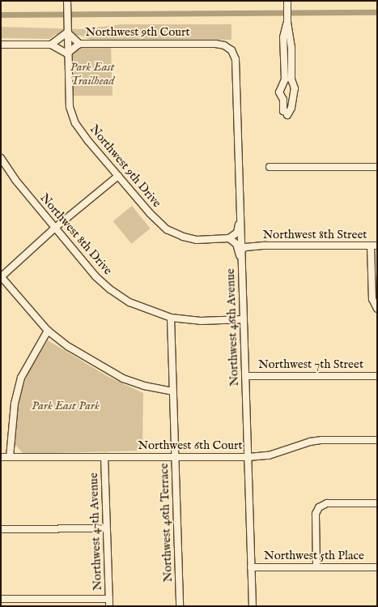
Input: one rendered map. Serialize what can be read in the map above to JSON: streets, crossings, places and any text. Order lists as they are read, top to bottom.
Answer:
{
  "streets": {
    "street": [
      "Northwest 9th Court",
      "Northwest 9th Drive",
      "Northwest 8th Drive",
      "Northwest 8th Street",
      "Northwest 46th Avenue",
      "Northwest 7th Street",
      "Northwest 6th Court",
      "Northwest 46th Terrace",
      "Northwest 47th Avenue",
      "Northwest 5th Place"
    ]
  },
  "crossings": [
    ["Northwest 9th Court", "Northwest 9th Drive"],
    ["Northwest 8th Drive", "Northwest 46th Avenue"],
    ["Northwest 8th Drive", "Northwest 46th Terrace"],
    ["Northwest 8th Street", "Northwest 46th Avenue"],
    ["Northwest 46th Avenue", "Northwest 7th Street"],
    ["Northwest 46th Avenue", "Northwest 6th Court"],
    ["Northwest 46th Avenue", "Northwest 5th Place"],
    ["Northwest 6th Court", "Northwest 46th Terrace"],
    ["Northwest 6th Court", "Northwest 47th Avenue"]
  ],
  "parks": ["Park East Trailhead", "Park East Park"]
}
